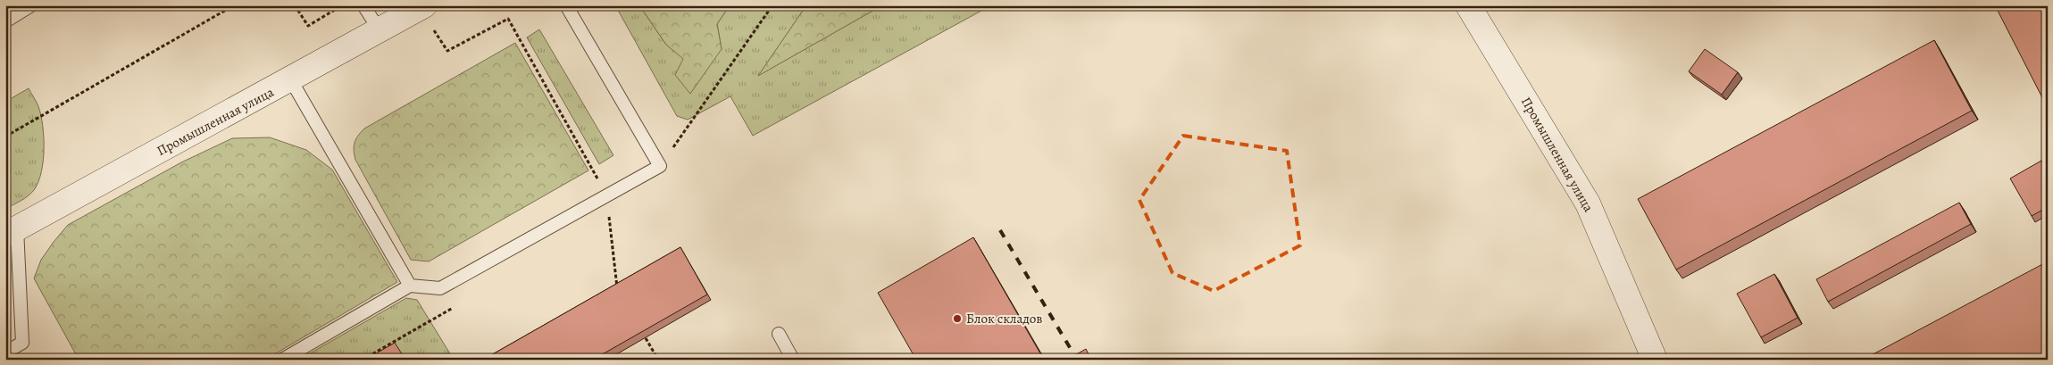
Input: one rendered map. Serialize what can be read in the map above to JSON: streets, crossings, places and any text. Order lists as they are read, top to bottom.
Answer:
{
  "streets": {
    "street": ["Промышленная улица"]
  },
  "places": ["Блок складов"]
}
